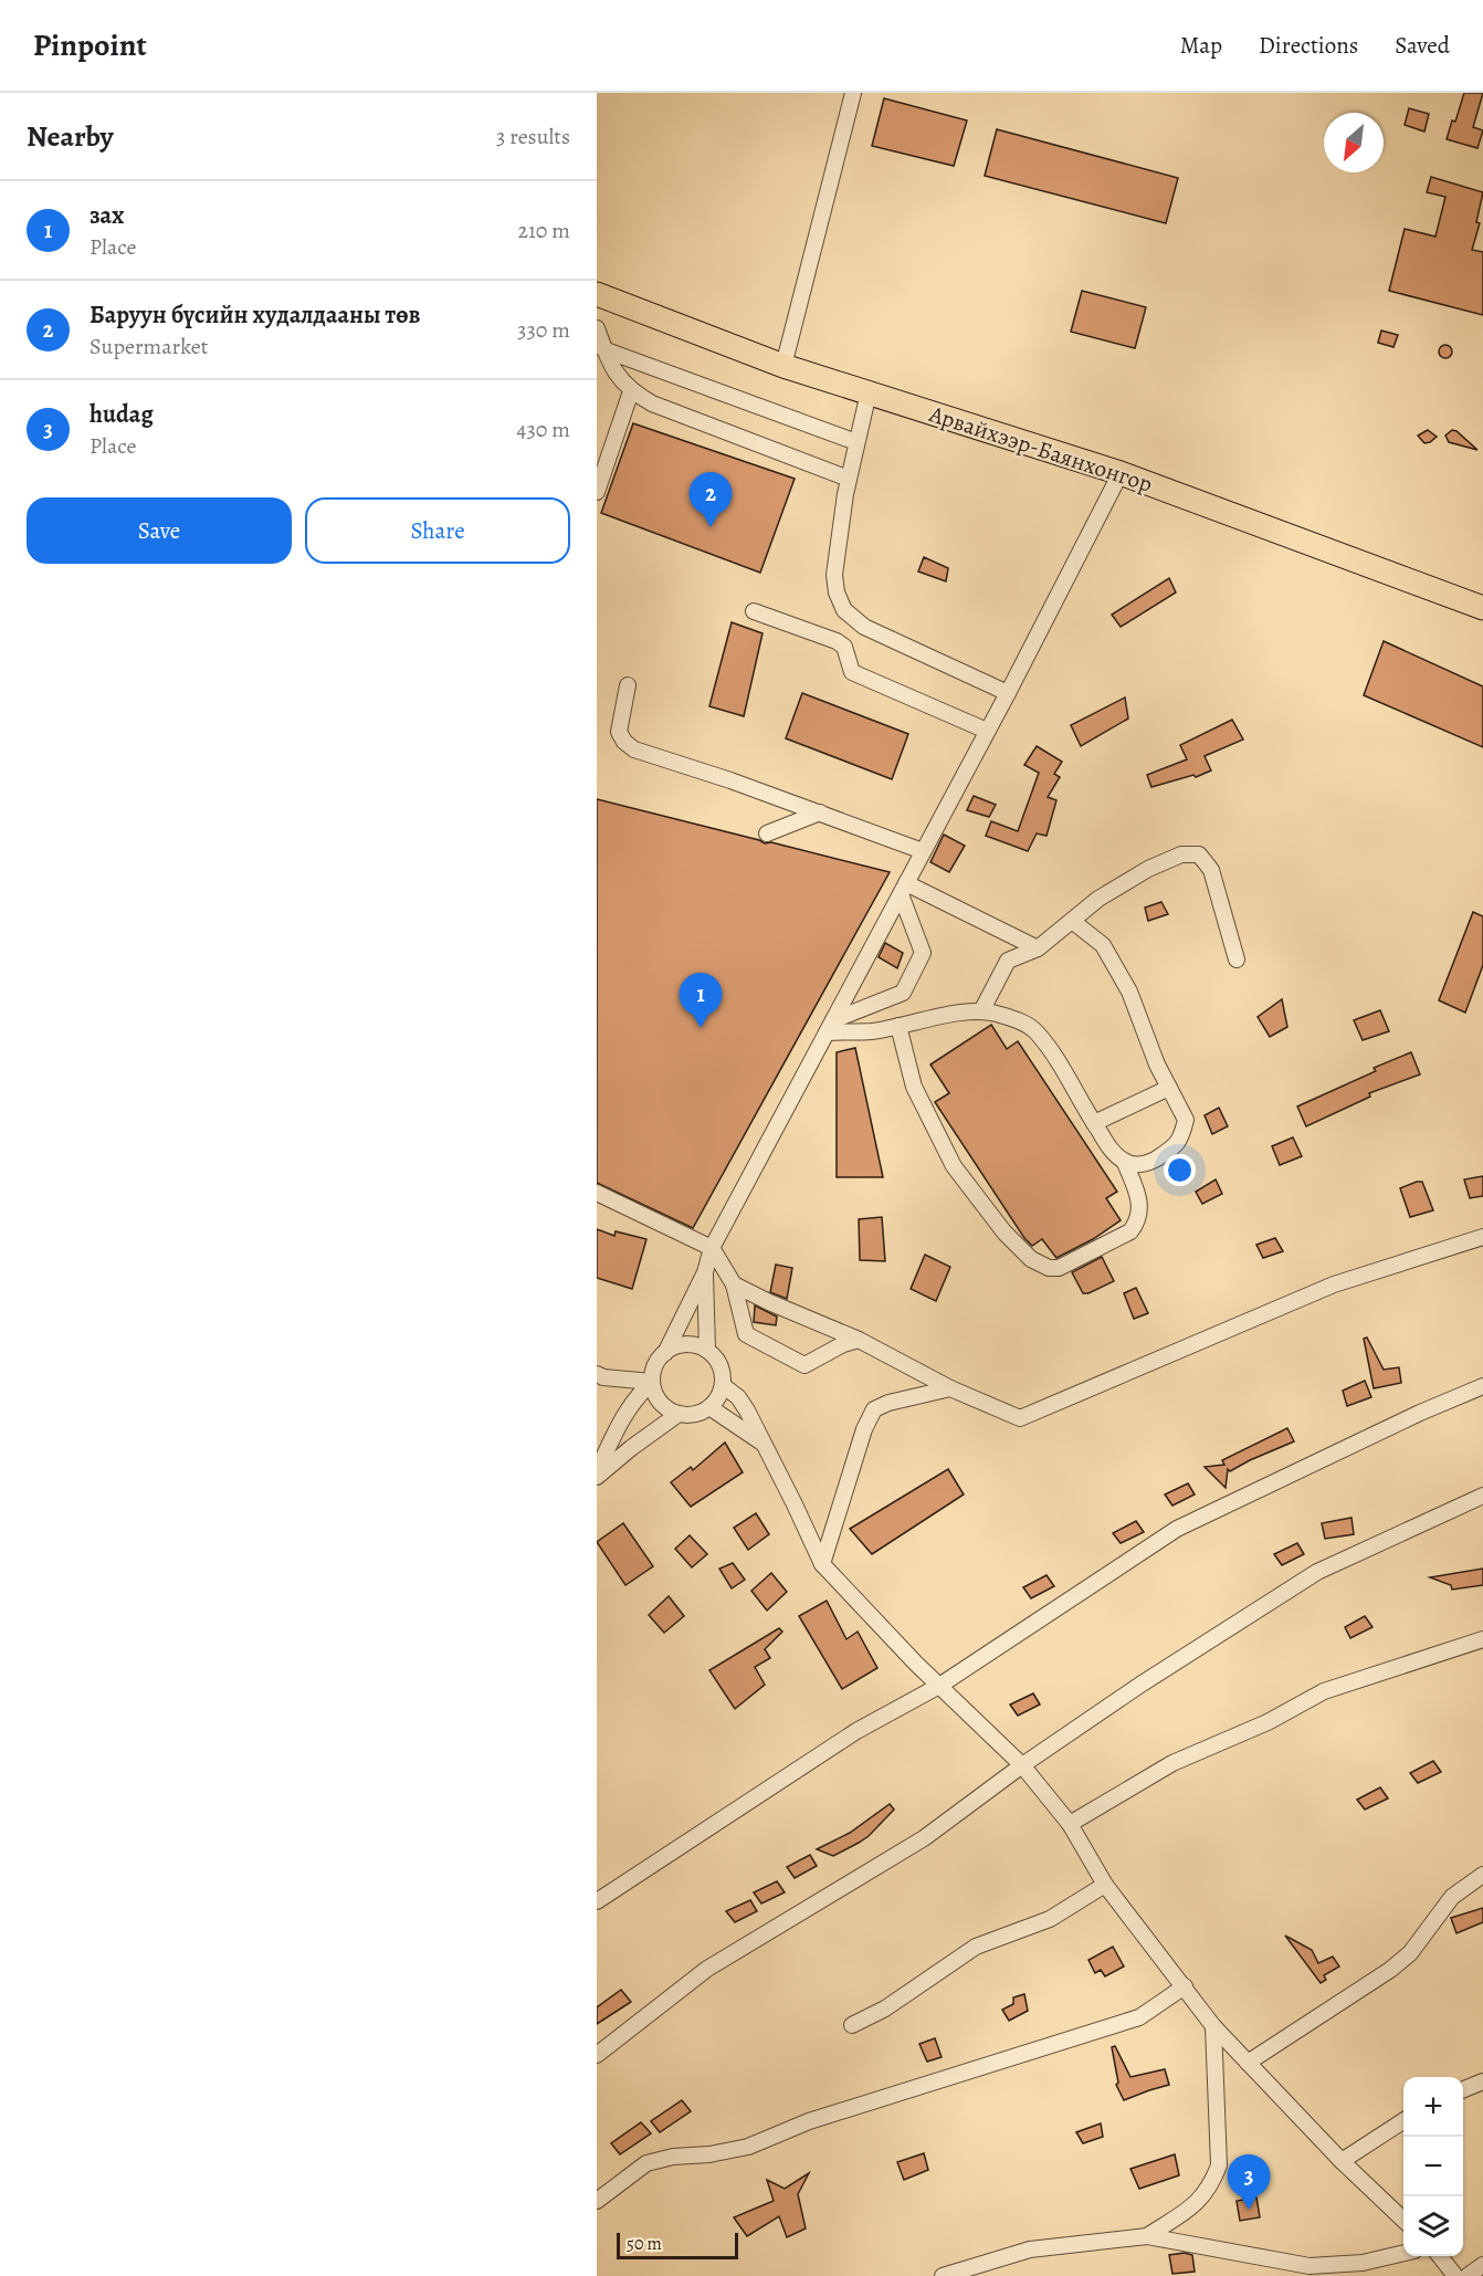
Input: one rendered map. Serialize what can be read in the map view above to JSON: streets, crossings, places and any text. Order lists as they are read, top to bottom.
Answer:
{
  "streets": {
    "highway": ["Арвайхээр-Баянхонгор"]
  },
  "scale_bar": "50 m",
  "north": "bottom left",
  "page": {
    "header": "Pinpoint",
    "nav": ["Map", "Directions", "Saved"],
    "heading": ["Nearby", "3 results"],
    "list": [
      {
        "mark": "1",
        "name": "зах",
        "note": "Place",
        "value": "210 m"
      },
      {
        "mark": "2",
        "name": "Баруун бүсийн худалдааны төв",
        "note": "Supermarket",
        "value": "330 m"
      },
      {
        "mark": "3",
        "name": "hudag",
        "note": "Place",
        "value": "430 m"
      }
    ],
    "pins": ["2", "1", "3"],
    "buttons": ["Save", "Share"],
    "map_buttons": ["+", "−"],
    "scale": "50 m"
  }
}
